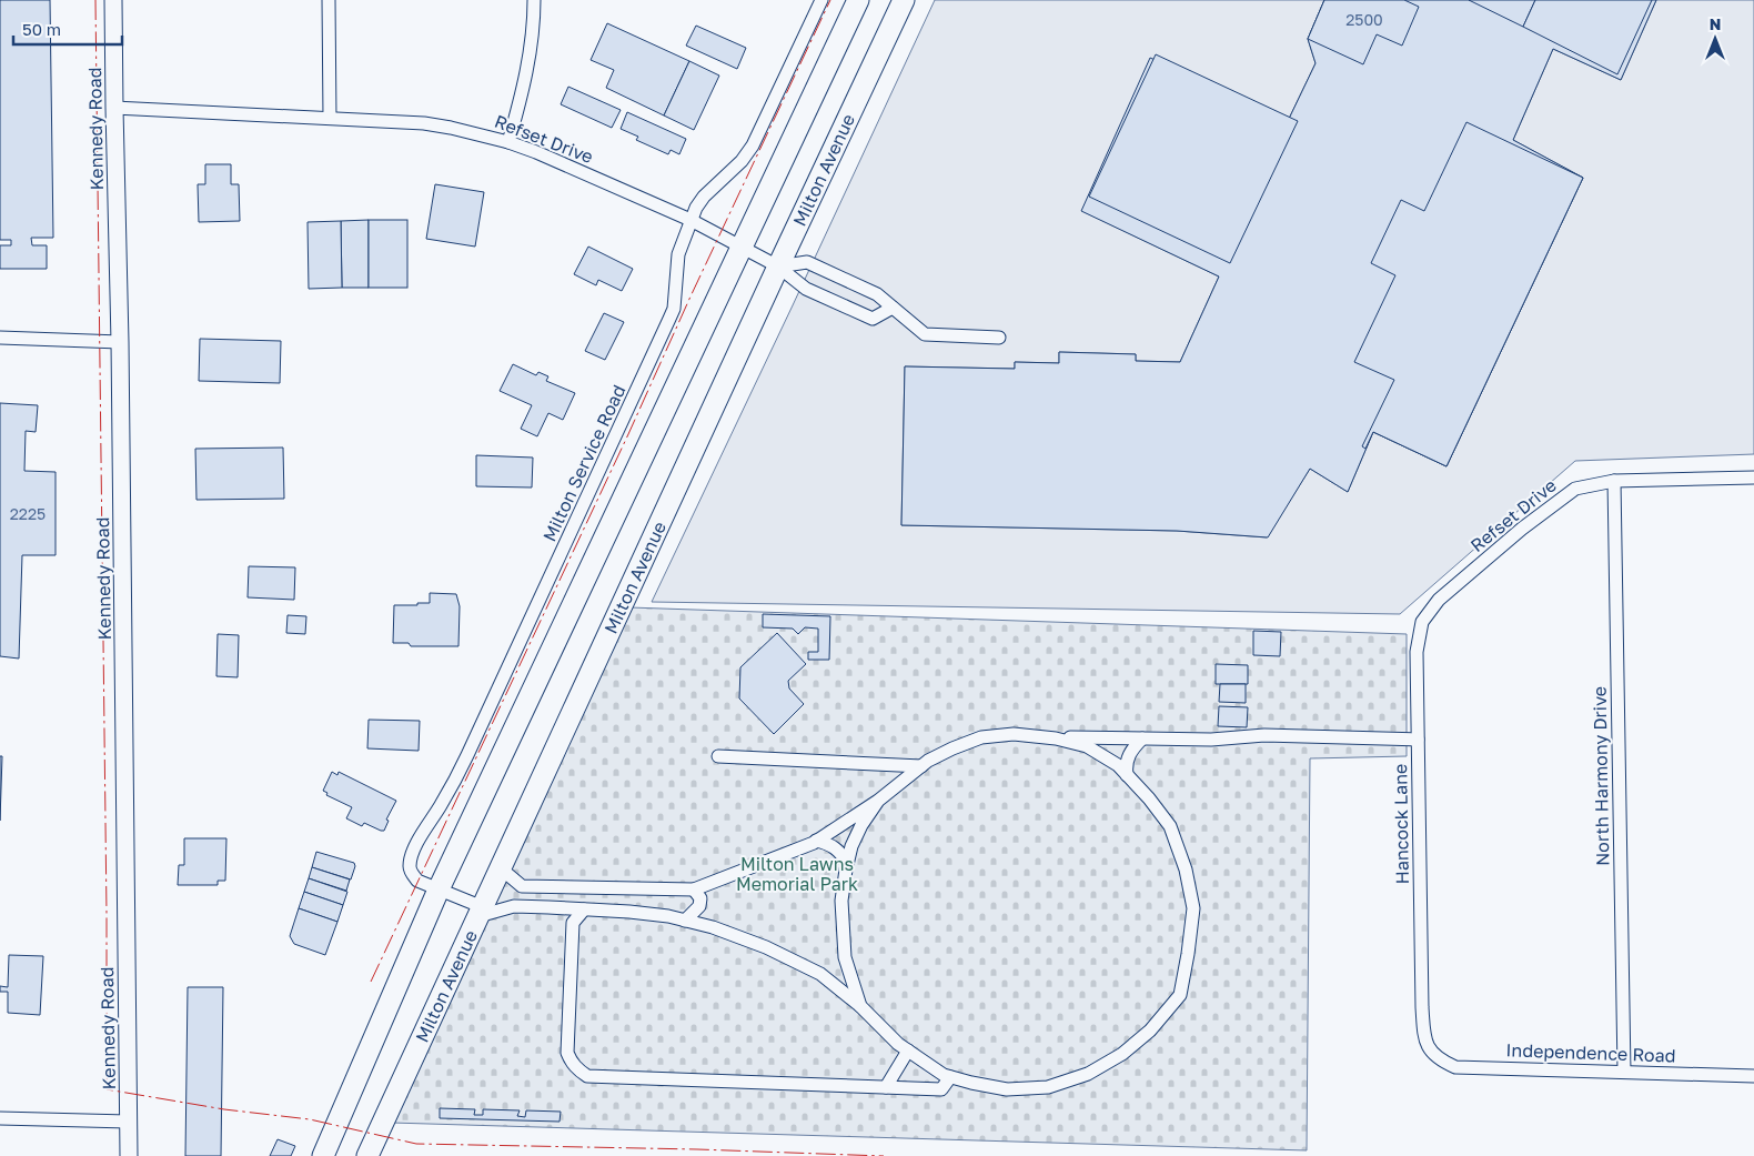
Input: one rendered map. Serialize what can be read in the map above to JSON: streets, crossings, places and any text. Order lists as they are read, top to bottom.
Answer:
{
  "streets": {
    "main road": ["Milton Avenue"],
    "street": [
      "Kennedy Road",
      "Refset Drive",
      "Milton Service Road",
      "North Harmony Drive",
      "Hancock Lane",
      "Independence Road"
    ]
  },
  "crossings": [
    ["Kennedy Road", "Refset Drive"],
    ["Refset Drive", "Milton Avenue"],
    ["Refset Drive", "Milton Service Road"],
    ["Refset Drive", "North Harmony Drive"],
    ["Refset Drive", "Hancock Lane"],
    ["Milton Avenue", "Milton Service Road"],
    ["North Harmony Drive", "Independence Road"],
    ["Hancock Lane", "Independence Road"]
  ],
  "parks": ["Milton Lawns Memorial Park"],
  "house_numbers": ["2500", "2225"],
  "scale_bar": "50 m",
  "north": "top"
}
